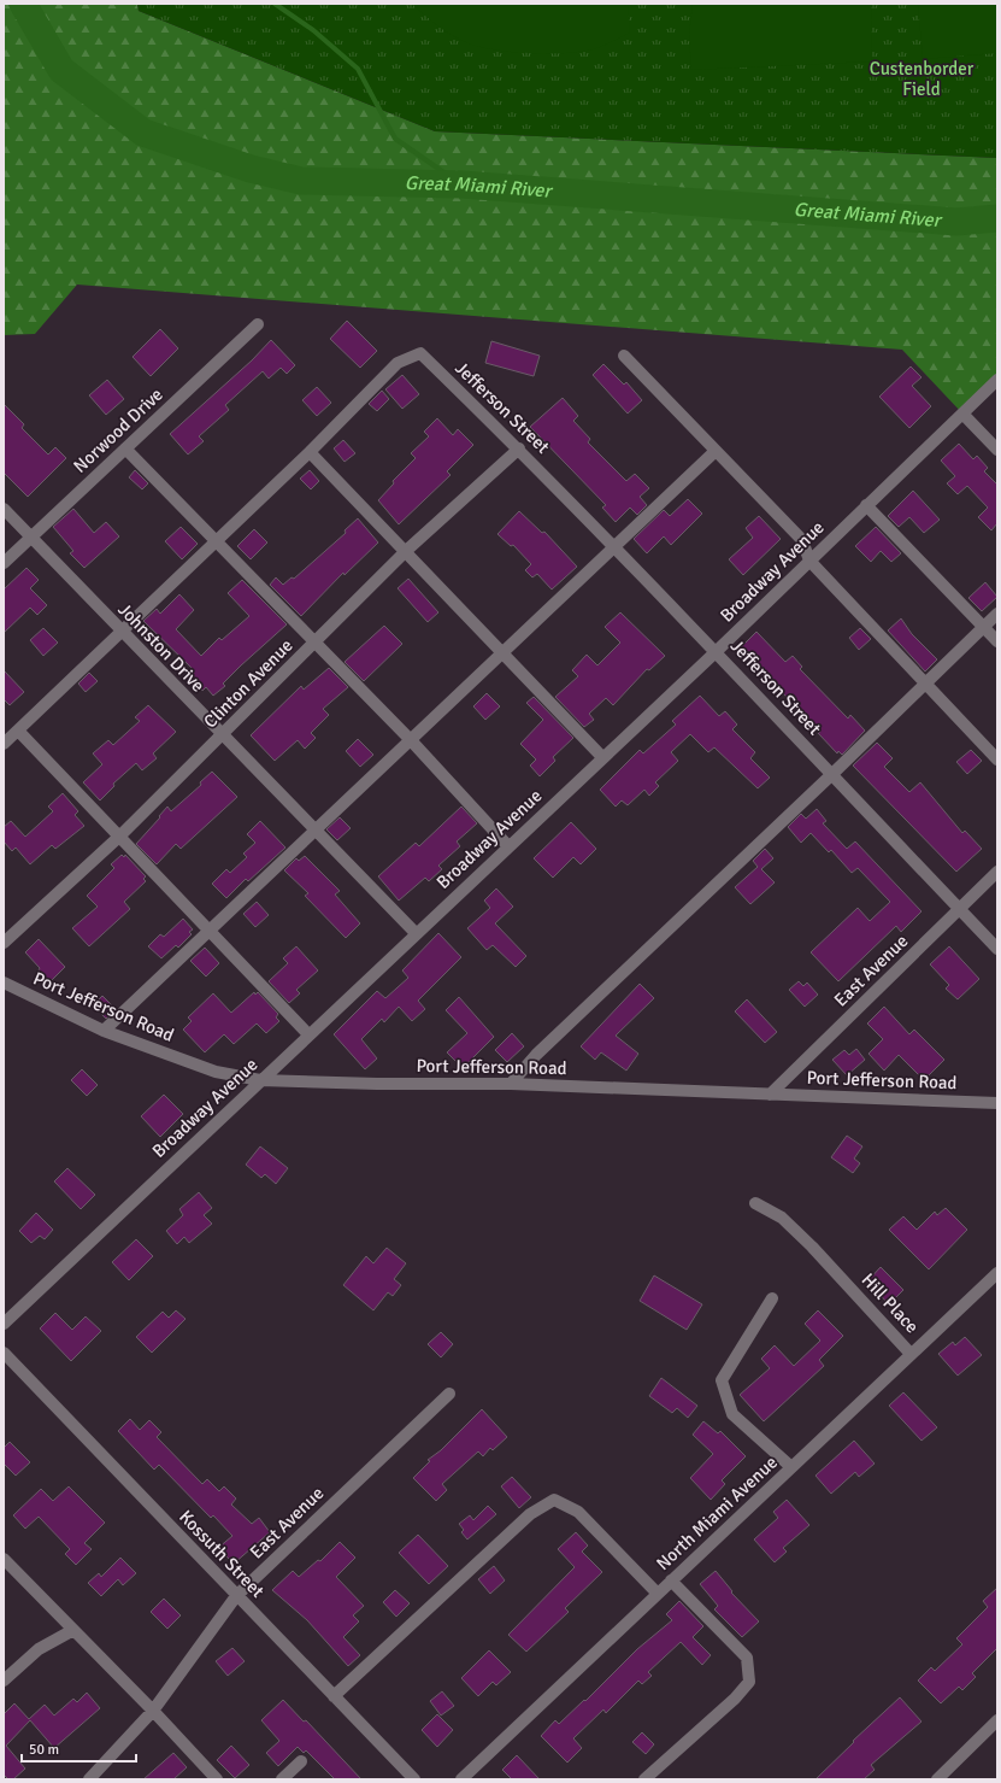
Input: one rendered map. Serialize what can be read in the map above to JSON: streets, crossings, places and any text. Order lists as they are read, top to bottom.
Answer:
{
  "streets": {
    "street": [
      "Jefferson Street",
      "Norwood Drive",
      "Broadway Avenue",
      "Johnston Drive",
      "Clinton Avenue",
      "East Avenue",
      "Port Jefferson Road",
      "Hill Place",
      "North Miami Avenue",
      "Kossuth Street"
    ]
  },
  "crossings": [
    ["Jefferson Street", "Broadway Avenue"],
    ["Jefferson Street", "Clinton Avenue"],
    ["Jefferson Street", "East Avenue"],
    ["Norwood Drive", "Johnston Drive"],
    ["Broadway Avenue", "Johnston Drive"],
    ["Broadway Avenue", "Port Jefferson Road"],
    ["Johnston Drive", "Clinton Avenue"],
    ["East Avenue", "Port Jefferson Road"],
    ["East Avenue", "Kossuth Street"],
    ["Hill Place", "North Miami Avenue"]
  ],
  "water": ["Great Miami River"],
  "parks": ["Custenborder Field"],
  "scale_bar": "50 m"
}
